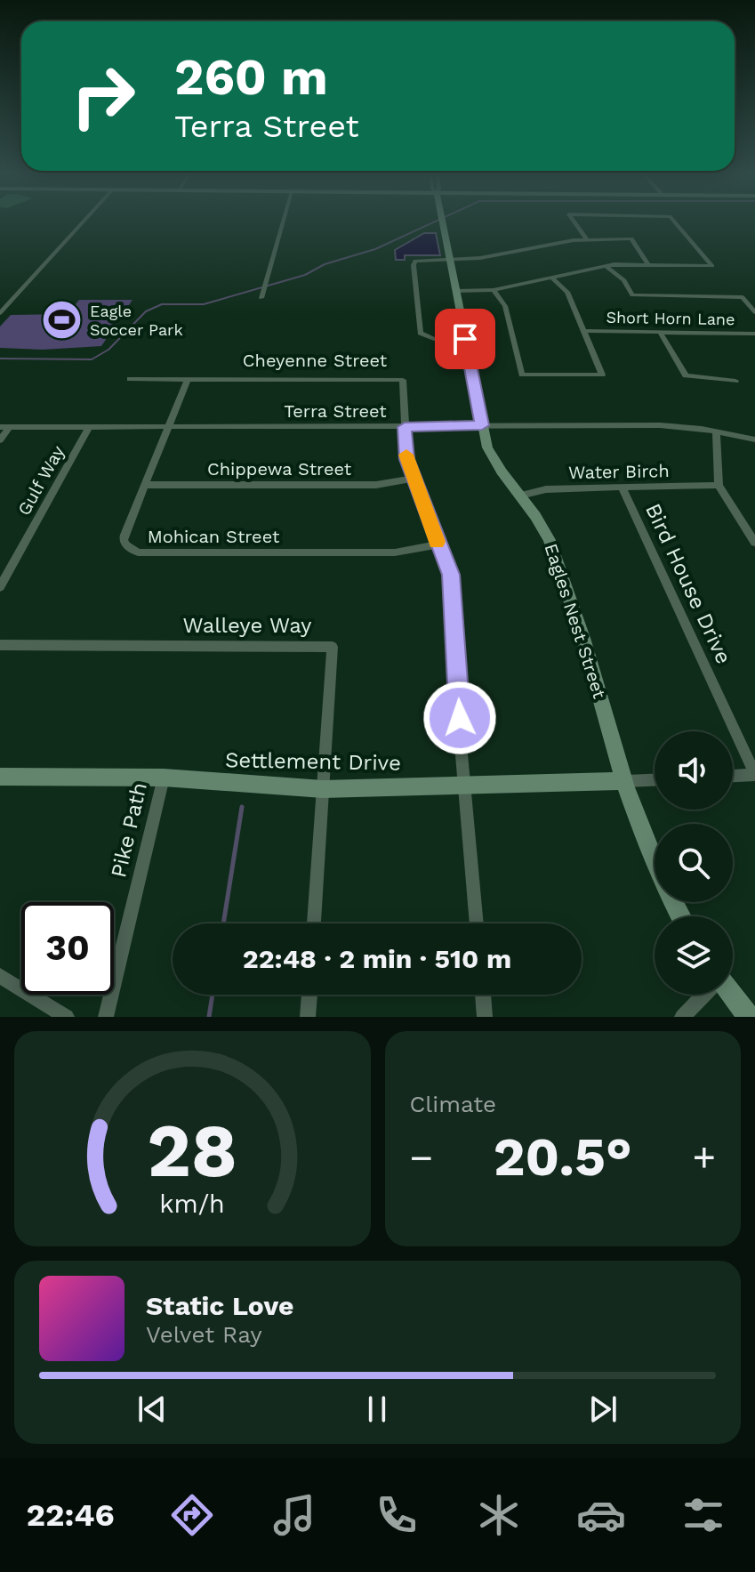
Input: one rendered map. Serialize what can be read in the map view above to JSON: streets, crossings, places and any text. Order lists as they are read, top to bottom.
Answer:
{
  "streets": {
    "street": [
      "Short Horn Lane",
      "Cheyenne Street",
      "Terra Street",
      "Chippewa Street",
      "Water Birch",
      "Gulf Way",
      "Mohican Street",
      "Bird House Drive",
      "Eagles Nest Street",
      "Walleye Way",
      "Settlement Drive",
      "Pike Path"
    ]
  },
  "crossings": [
    ["Cheyenne Street", "Terra Street"],
    ["Cheyenne Street", "Chippewa Street"],
    ["Cheyenne Street", "Mohican Street"],
    ["Cheyenne Street", "Settlement Drive"],
    ["Terra Street", "Gulf Way"],
    ["Terra Street", "Mohican Street"],
    ["Terra Street", "Eagles Nest Street"],
    ["Chippewa Street", "Mohican Street"],
    ["Water Birch", "Bird House Drive"],
    ["Water Birch", "Eagles Nest Street"],
    ["Eagles Nest Street", "Settlement Drive"],
    ["Walleye Way", "Settlement Drive"],
    ["Settlement Drive", "Pike Path"]
  ],
  "places": {
    "sports": ["Eagle Soccer Park"]
  },
  "page": {
    "turn": ["260 m", "Terra Street"],
    "limit": "30",
    "trip": "22:48 · 2 min · 510 m",
    "tile": "Climate",
    "heat": ["−", "20.5°", "+"],
    "song": ["Static Love", "Velvet Ray"],
    "tabs": "22:46",
    "gauge": ["28", "km/h"]
  }
}
